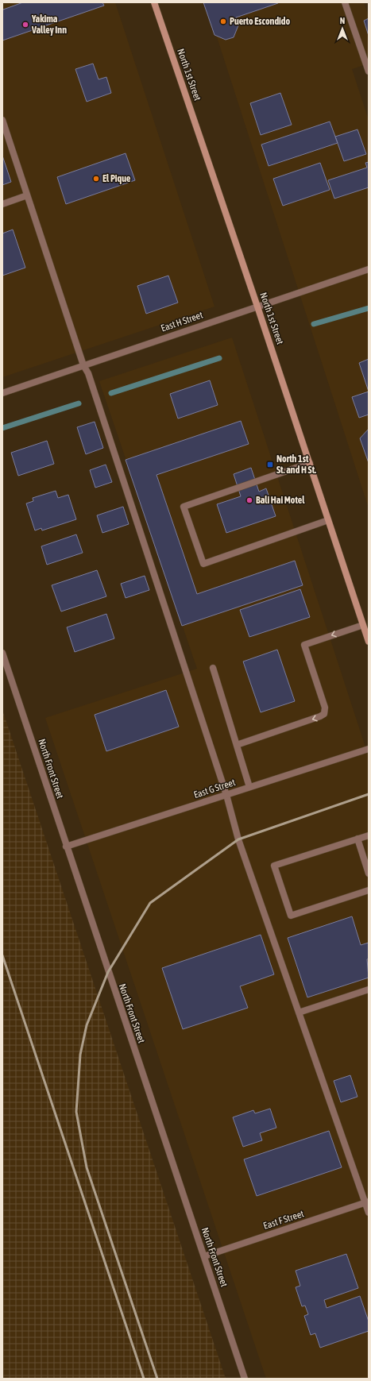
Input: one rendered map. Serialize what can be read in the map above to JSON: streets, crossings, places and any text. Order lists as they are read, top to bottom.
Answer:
{
  "streets": {
    "main road": ["North 1st Street"],
    "street": [
      "East H Street",
      "North Front Street",
      "East G Street",
      "East F Street"
    ]
  },
  "crossings": [
    ["North 1st Street", "East H Street"],
    ["North Front Street", "East G Street"],
    ["North Front Street", "East F Street"]
  ],
  "places": {
    "other": [
      "Puerto Escondido",
      "Yakima Valley Inn",
      "El Pique",
      "Bali Hai Motel"
    ],
    "transit": ["North 1st St. and H St."]
  },
  "north": "top"
}
